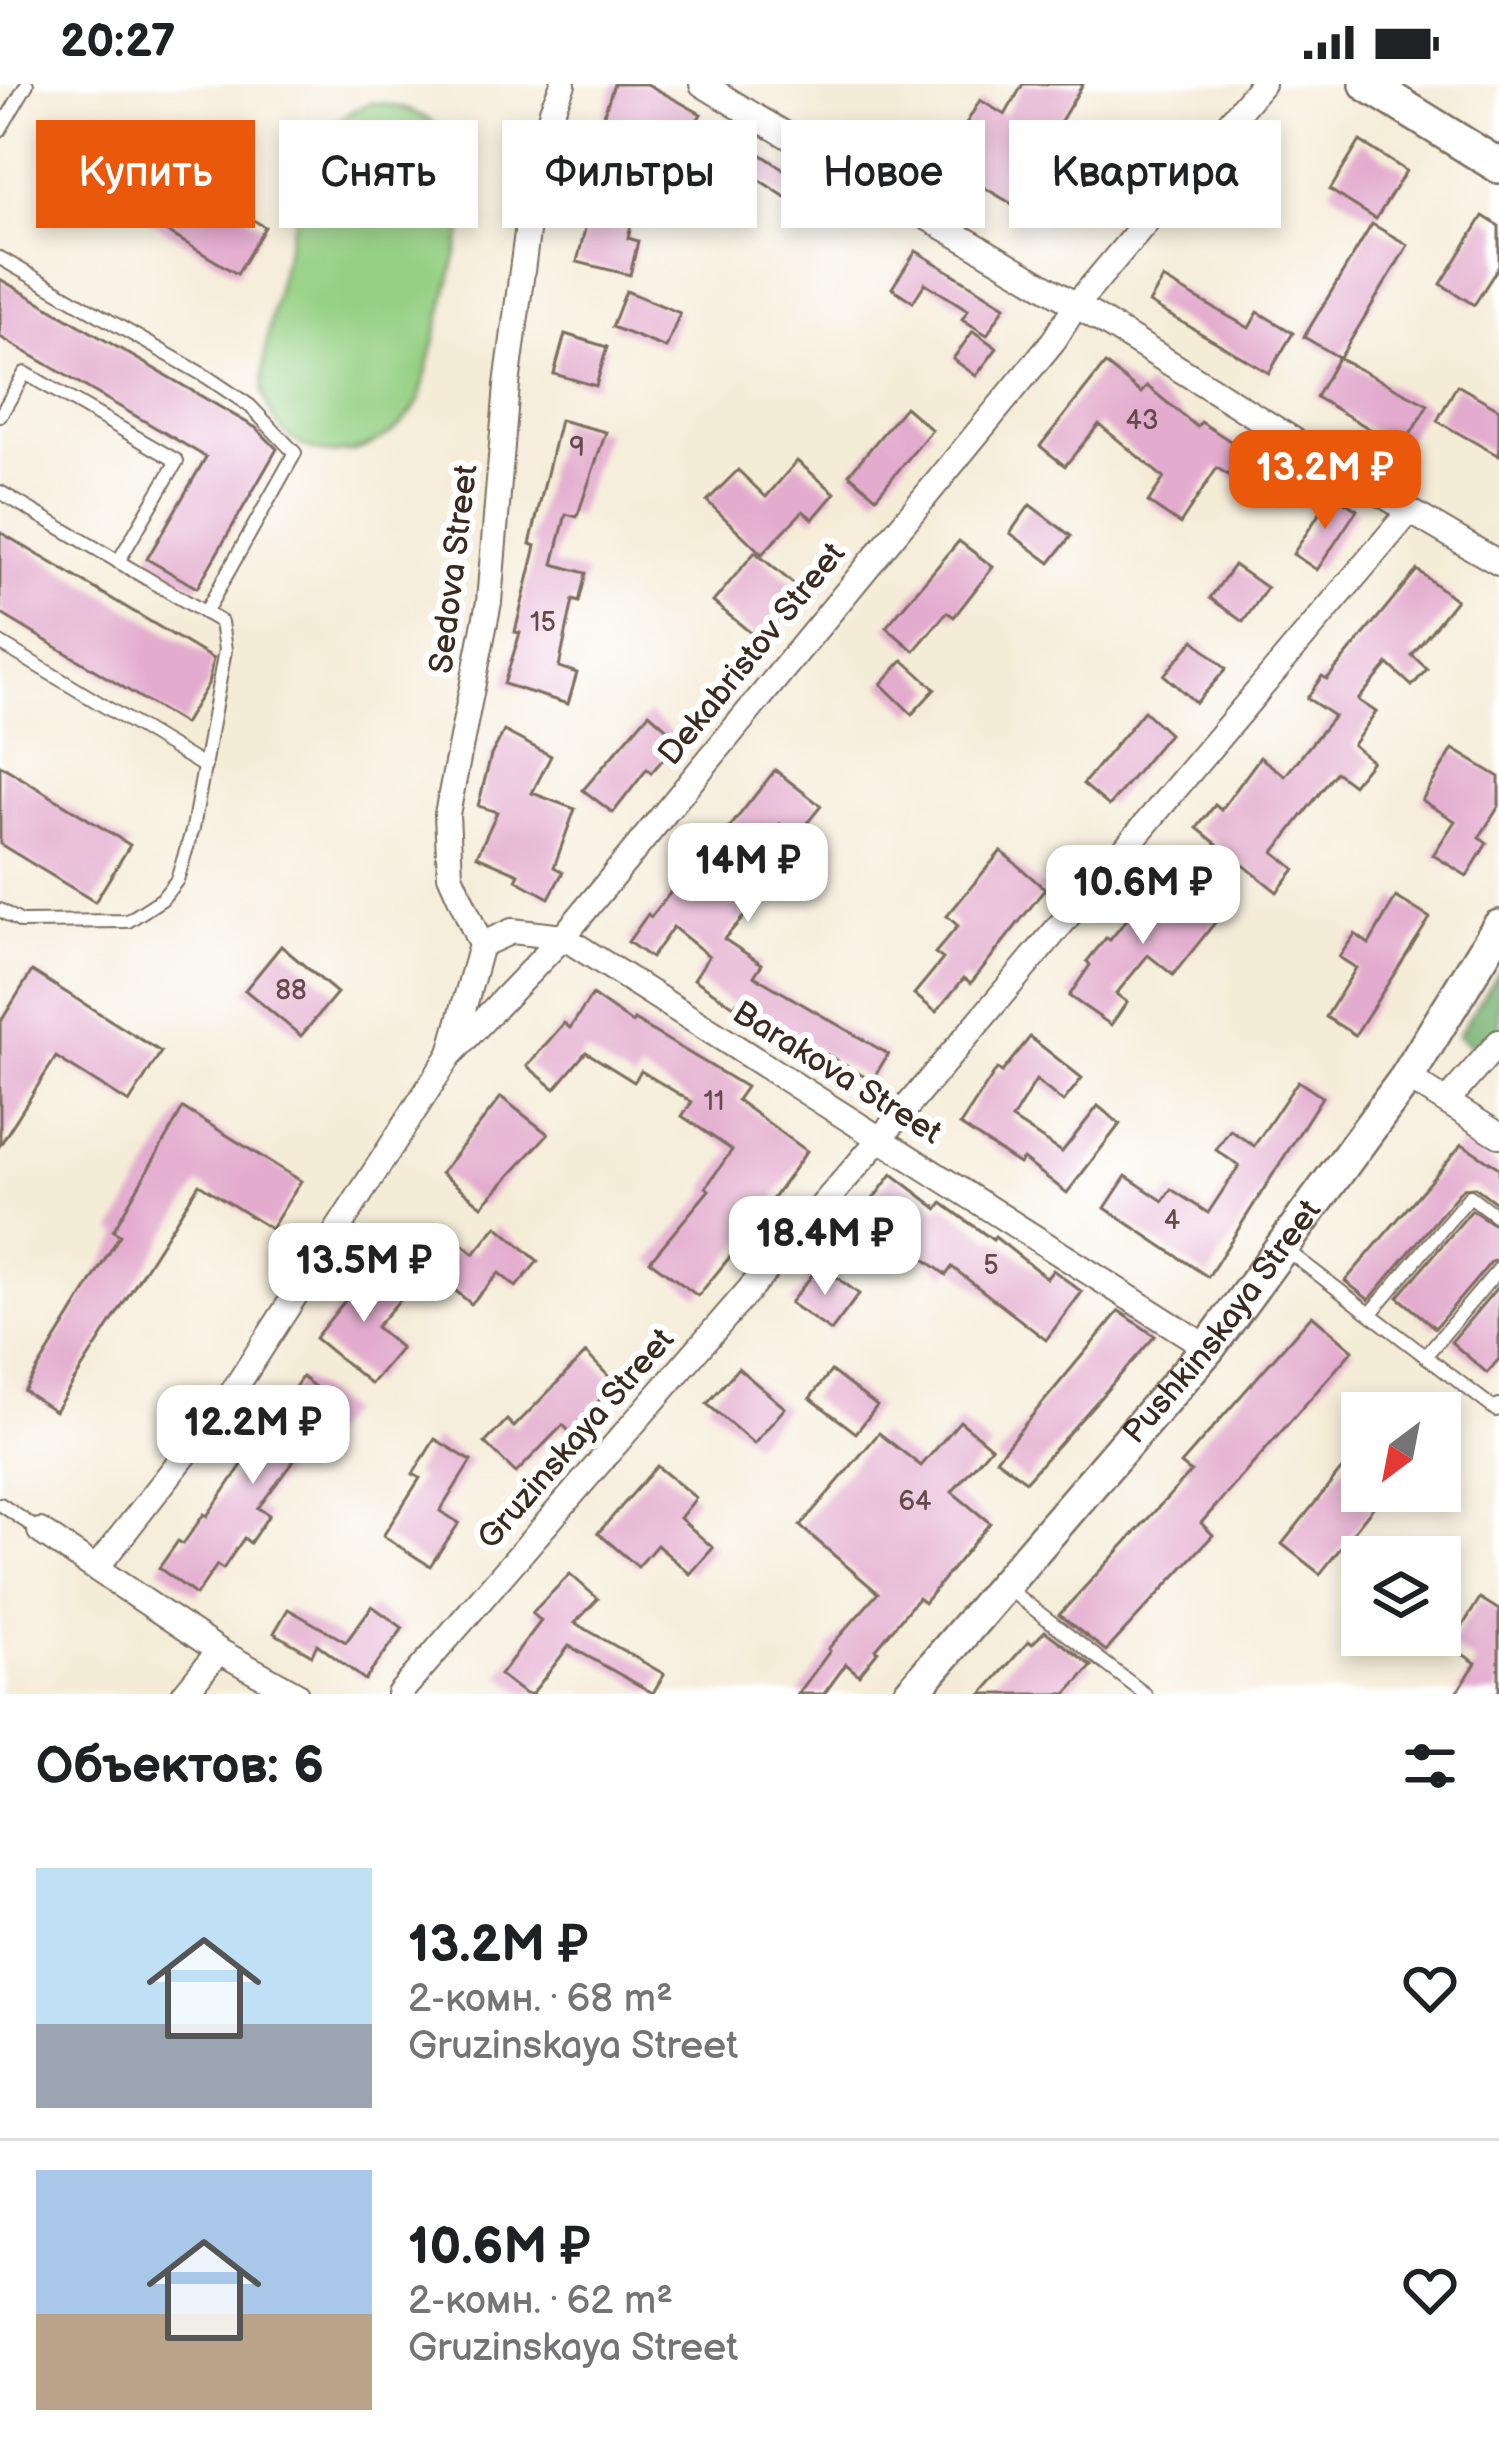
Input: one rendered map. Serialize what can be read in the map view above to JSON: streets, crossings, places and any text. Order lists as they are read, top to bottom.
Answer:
{
  "streets": {
    "street": [
      "Sedova Street",
      "Dekabristov Street",
      "Barakova Street",
      "Pushkinskaya Street",
      "Gruzinskaya Street"
    ]
  },
  "crossings": [
    ["Dekabristov Street", "Barakova Street"],
    ["Barakova Street", "Pushkinskaya Street"],
    ["Barakova Street", "Gruzinskaya Street"]
  ],
  "house_numbers": [
    "43",
    "9",
    "15",
    "88",
    "11",
    "4",
    "5",
    "64"
  ],
  "north": "bottom left",
  "page": {
    "status": "20:27",
    "chip": [
      "Купить",
      "Снять",
      "Фильтры",
      "Новое",
      "Квартира"
    ],
    "price": [
      "13.2M ₽",
      "14M ₽",
      "10.6M ₽",
      "18.4M ₽",
      "13.5M ₽",
      "12.2M ₽"
    ],
    "heading": "Объектов: 6",
    "list": [
      {
        "name": "13.2M ₽",
        "note": "2-комн. · 68 m² · Gruzinskaya Street"
      },
      {
        "name": "10.6M ₽",
        "note": "2-комн. · 62 m² · Gruzinskaya Street"
      }
    ]
  }
}
